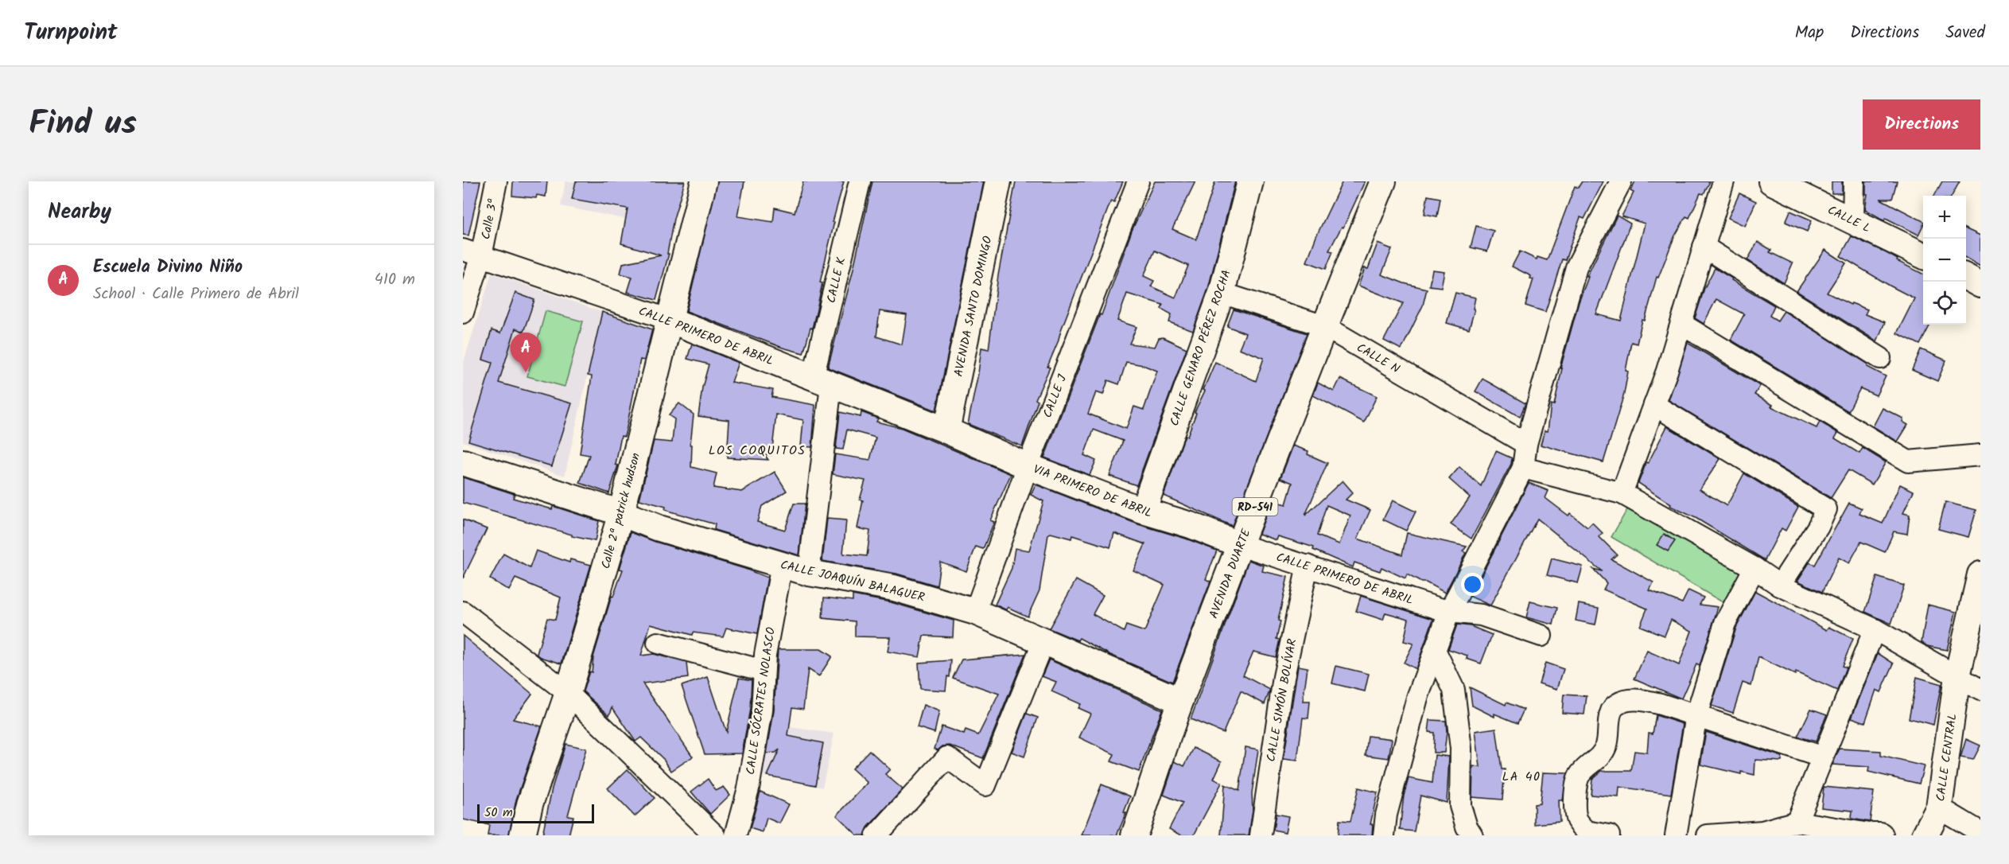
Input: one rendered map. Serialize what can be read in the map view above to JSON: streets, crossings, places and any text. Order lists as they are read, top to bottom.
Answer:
{
  "streets": {
    "main road": [
      "CALLE L",
      "AVENIDA SANTO DOMINGO",
      "CALLE PRIMERO DE ABRIL",
      "CALLE GENARO PÉREZ ROCHA",
      "VIA PRIMERO DE ABRIL",
      "RD-541",
      "Calle 2ª patrick hudson",
      "AVENIDA DUARTE",
      "CALLE JOAQUÍN BALAGUER",
      "CALLE CENTRAL"
    ],
    "street": [
      "Calle 3ª",
      "CALLE K",
      "CALLE N",
      "CALLE J",
      "CALLE SIMÓN BOLÍVAR",
      "CALLE SÓCRATES NOLASCO"
    ]
  },
  "crossings": [
    ["Calle 3ª", "CALLE PRIMERO DE ABRIL"],
    ["CALLE K", "CALLE PRIMERO DE ABRIL"],
    ["CALLE K", "CALLE JOAQUÍN BALAGUER"],
    ["AVENIDA SANTO DOMINGO", "CALLE PRIMERO DE ABRIL"],
    ["AVENIDA SANTO DOMINGO", "VIA PRIMERO DE ABRIL"],
    ["CALLE PRIMERO DE ABRIL", "VIA PRIMERO DE ABRIL"],
    ["CALLE PRIMERO DE ABRIL", "Calle 2ª patrick hudson"],
    ["CALLE PRIMERO DE ABRIL", "AVENIDA DUARTE"],
    ["CALLE PRIMERO DE ABRIL", "CALLE SIMÓN BOLÍVAR"],
    ["CALLE GENARO PÉREZ ROCHA", "CALLE N"],
    ["CALLE GENARO PÉREZ ROCHA", "VIA PRIMERO DE ABRIL"],
    ["CALLE N", "AVENIDA DUARTE"],
    ["CALLE J", "VIA PRIMERO DE ABRIL"],
    ["CALLE J", "CALLE JOAQUÍN BALAGUER"],
    ["VIA PRIMERO DE ABRIL", "AVENIDA DUARTE"],
    ["Calle 2ª patrick hudson", "CALLE JOAQUÍN BALAGUER"],
    ["AVENIDA DUARTE", "CALLE JOAQUÍN BALAGUER"],
    ["CALLE JOAQUÍN BALAGUER", "CALLE SÓCRATES NOLASCO"]
  ],
  "districts": ["LOS COQUITOS", "LA 40"],
  "scale_bar": "50 m",
  "page": {
    "header": "Turnpoint",
    "nav": ["Map", "Directions", "Saved"],
    "title": "Find us",
    "buttons": "Directions",
    "heading": "Nearby",
    "map_buttons": ["+", "−"],
    "list": [
      {
        "mark": "A",
        "name": "Escuela Divino Niño",
        "note": "School · Calle Primero de Abril",
        "value": "410 m"
      }
    ],
    "pins": "A",
    "scale": "50 m"
  }
}
